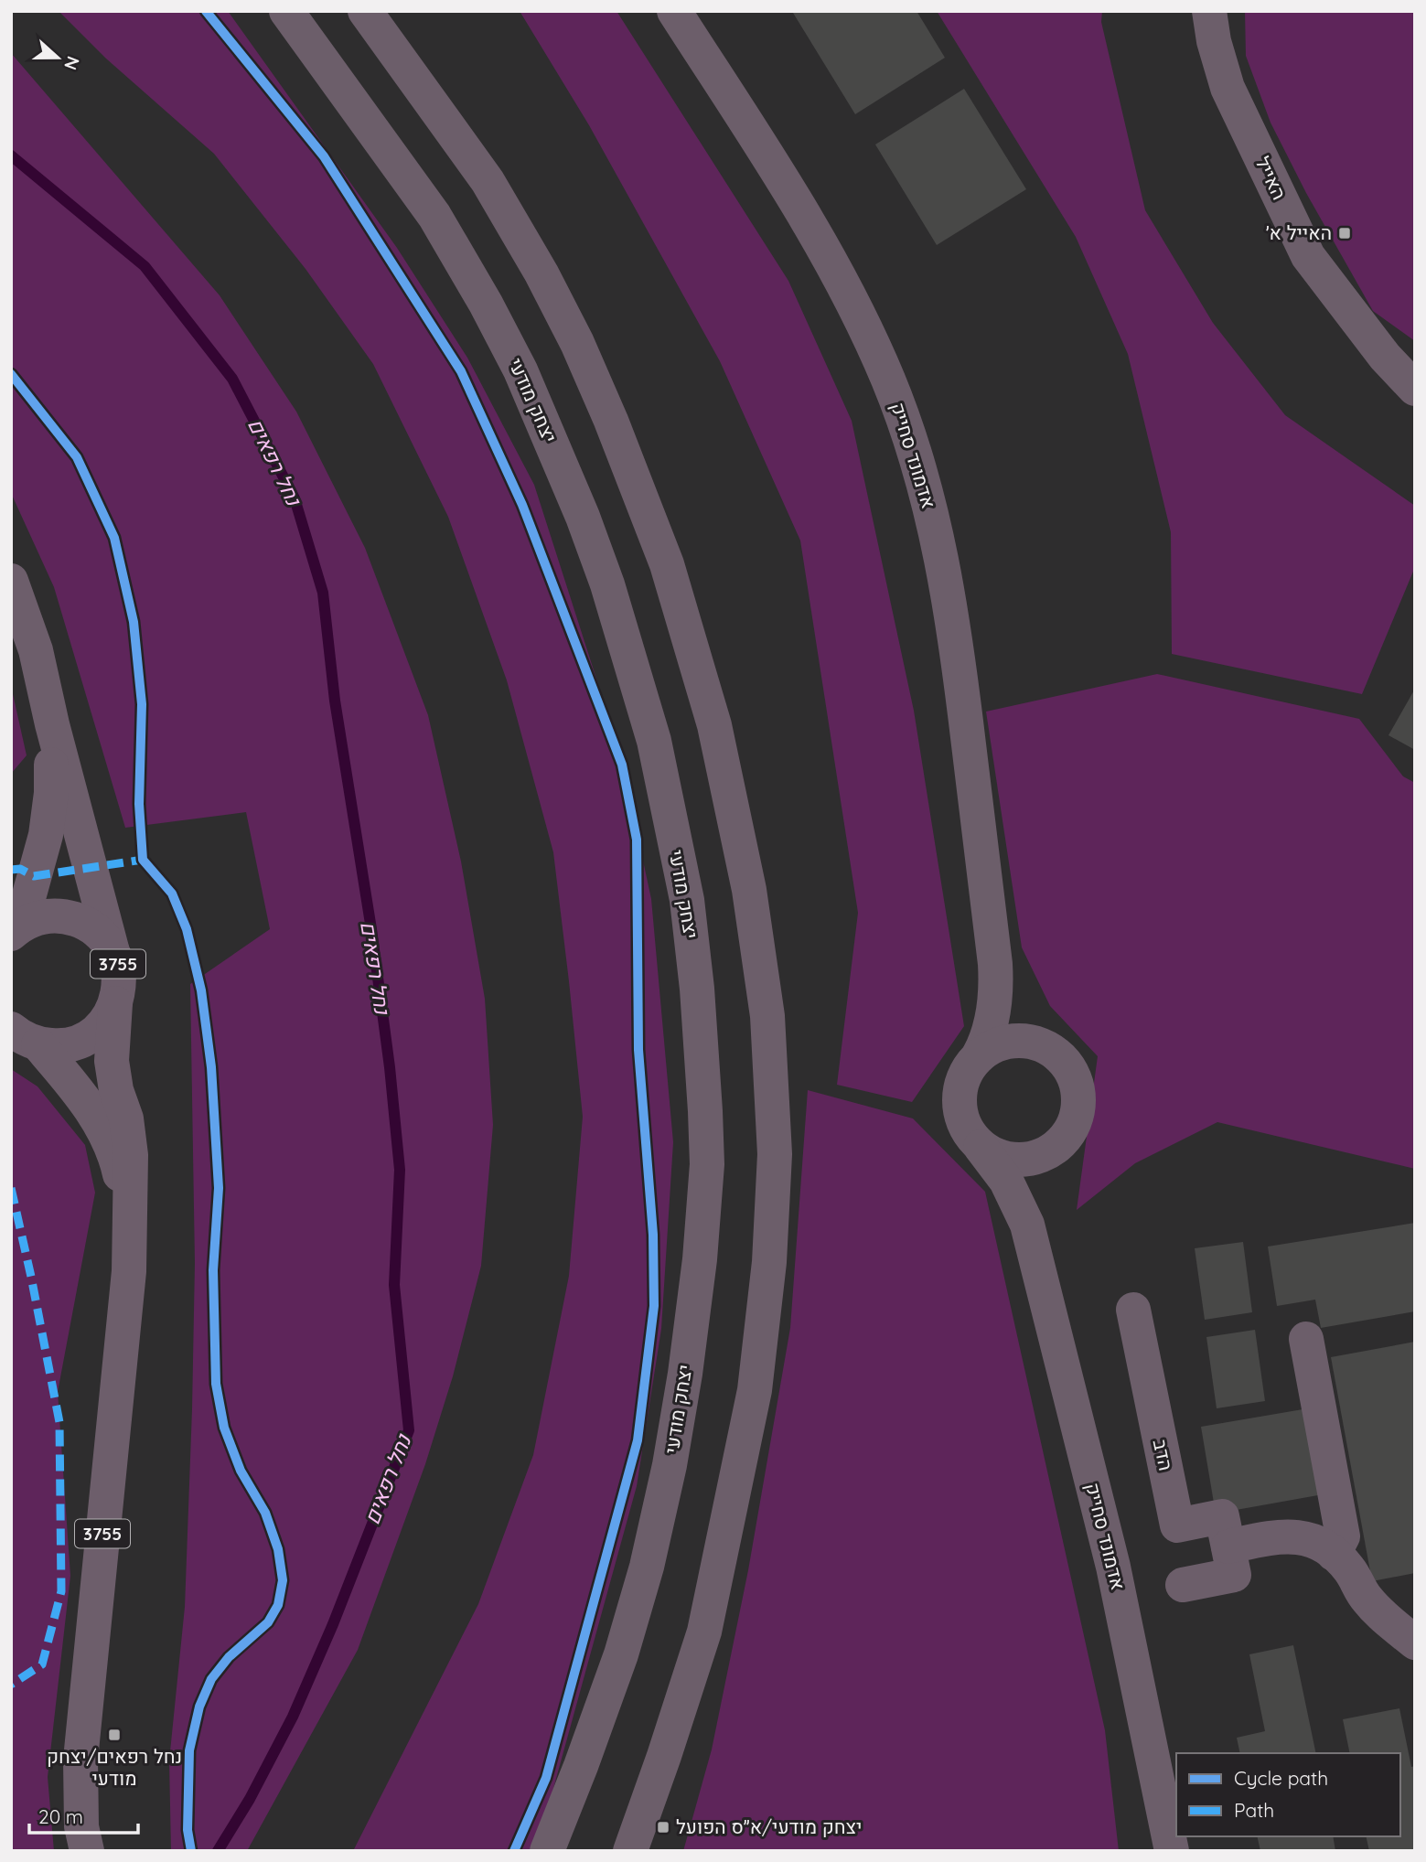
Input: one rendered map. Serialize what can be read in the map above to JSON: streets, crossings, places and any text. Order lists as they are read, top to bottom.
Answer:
{
  "streets": {
    "main road": ["3755"],
    "street": [
      "האייל",
      "יצחק מודעי",
      "אדמונד סחייק",
      "הדב"
    ]
  },
  "water": ["נחל רפאים"],
  "places": {
    "transit": ["האייל א׳", "נחל רפאים/יצחק מודעי", "יצחק מודעי/א״ס הפועל"]
  },
  "legend": ["Cycle path", "Path"],
  "scale_bar": "20 m",
  "north": "right"
}
